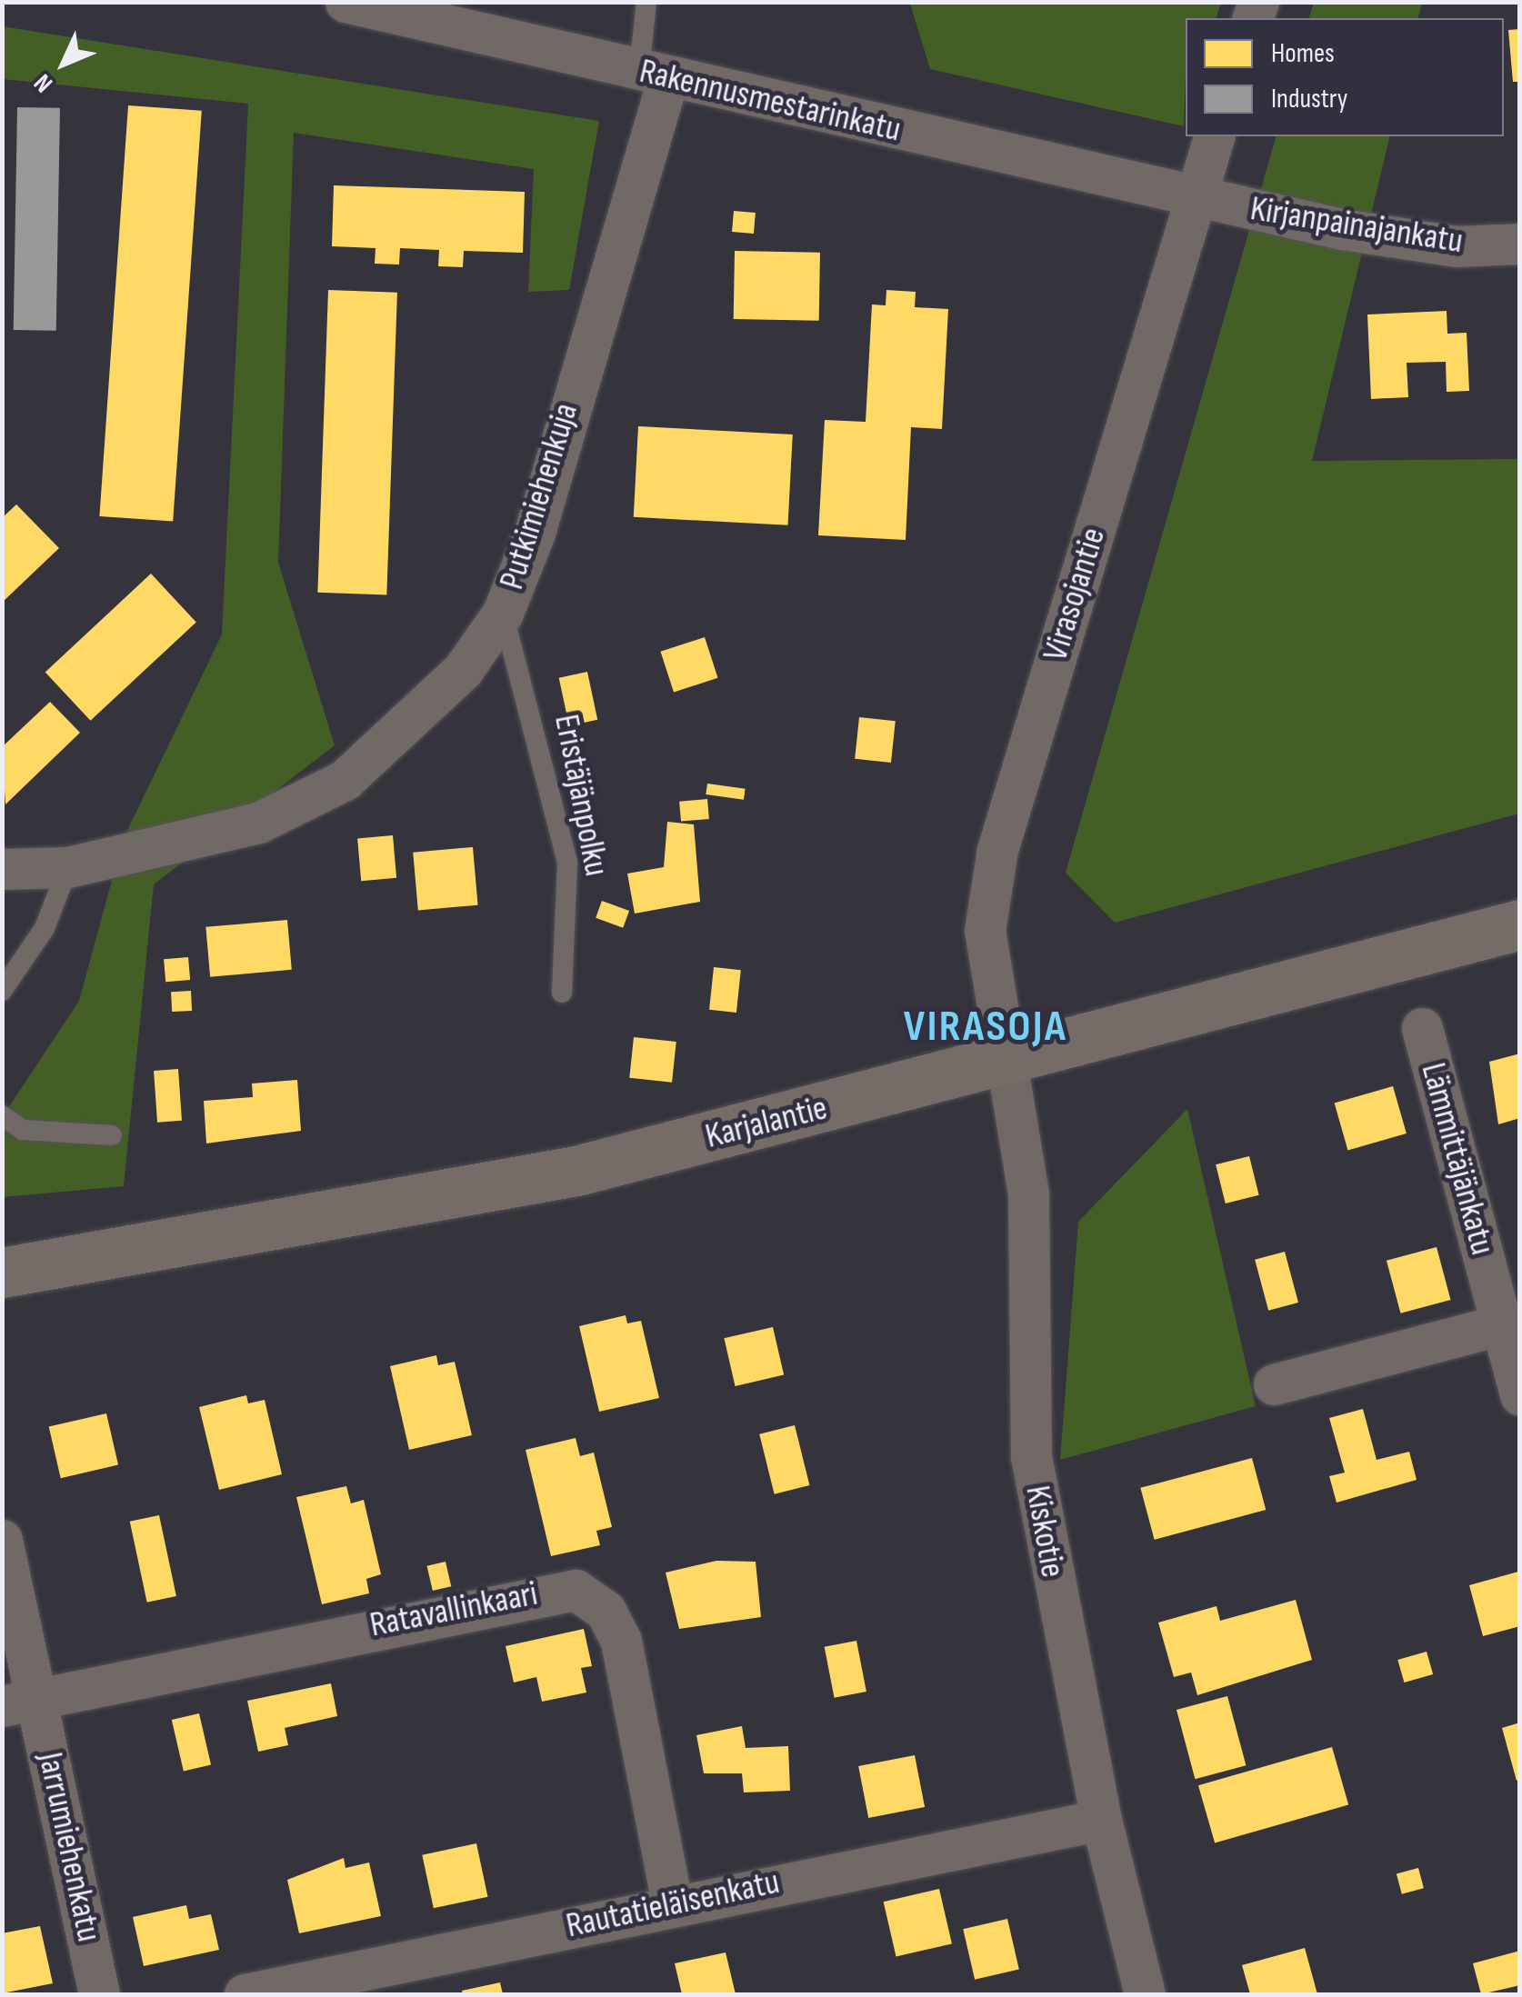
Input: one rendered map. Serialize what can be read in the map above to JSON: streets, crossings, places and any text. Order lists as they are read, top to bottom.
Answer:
{
  "streets": {
    "main road": ["Karjalantie"],
    "street": [
      "Rakennusmestarinkatu",
      "Kirjanpainajankatu",
      "Putkimiehenkuja",
      "Virasojantie",
      "Lämmittäjänkatu",
      "Kiskotie",
      "Ratavallinkaari",
      "Jarrumiehenkatu",
      "Rautatieläisenkatu"
    ],
    "lane": ["Eristäjänpolku"]
  },
  "crossings": [
    ["Rakennusmestarinkatu", "Kirjanpainajankatu"],
    ["Rakennusmestarinkatu", "Putkimiehenkuja"],
    ["Rakennusmestarinkatu", "Virasojantie"],
    ["Kirjanpainajankatu", "Virasojantie"],
    ["Putkimiehenkuja", "Eristäjänpolku"],
    ["Virasojantie", "Karjalantie"],
    ["Virasojantie", "Kiskotie"],
    ["Karjalantie", "Kiskotie"],
    ["Kiskotie", "Rautatieläisenkatu"],
    ["Ratavallinkaari", "Jarrumiehenkatu"],
    ["Ratavallinkaari", "Rautatieläisenkatu"]
  ],
  "districts": ["VIRASOJA"],
  "legend": ["Homes", "Industry"],
  "north": "bottom left"
}
